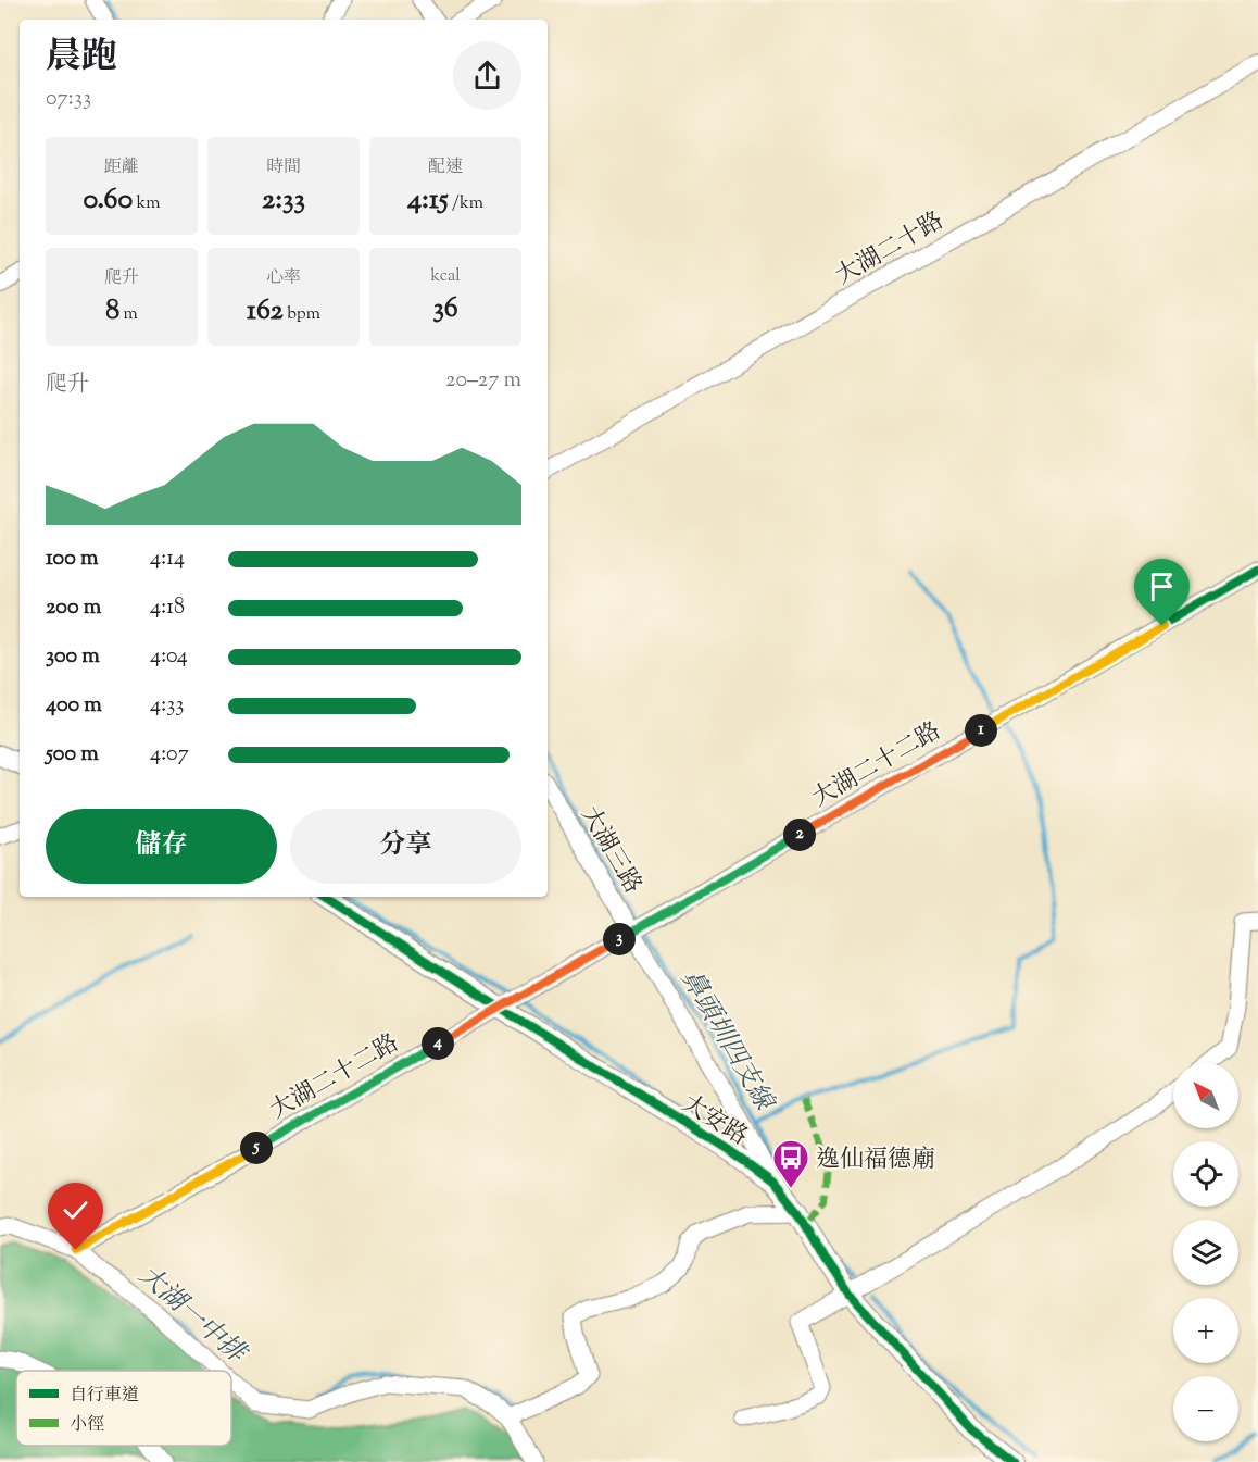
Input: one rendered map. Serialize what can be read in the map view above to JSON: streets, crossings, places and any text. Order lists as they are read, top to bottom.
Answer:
{
  "streets": {
    "street": [
      "大湖二十路",
      "大湖二十二路",
      "大湖三路",
      "大安路"
    ]
  },
  "crossings": [
    ["大湖二十二路", "大湖三路"],
    ["大湖二十二路", "大安路"],
    ["大湖三路", "大安路"]
  ],
  "water": ["鼻頭圳四支線", "大湖一中排"],
  "places": {
    "bus stop": ["逸仙福德廟"]
  },
  "legend": ["自行車道", "小徑"],
  "north": "top left",
  "page": {
    "heading": ["晨跑", "07:33"],
    "stats": [
      ["距離", "0.60 km"],
      ["時間", "2:33"],
      ["配速", "4:15 /km"],
      ["爬升", "8 m"],
      ["心率", "162 bpm"],
      ["kcal", "36"]
    ],
    "chart": ["爬升", "20–27 m"],
    "list": [
      {
        "name": "100 m",
        "note": "4:14"
      },
      {
        "name": "200 m",
        "note": "4:18"
      },
      {
        "name": "300 m",
        "note": "4:04"
      },
      {
        "name": "400 m",
        "note": "4:33"
      },
      {
        "name": "500 m",
        "note": "4:07"
      }
    ],
    "pins": [
      "1",
      "2",
      "3",
      "4",
      "5"
    ],
    "buttons": ["儲存", "分享"],
    "map_buttons": ["+", "−"]
  }
}
